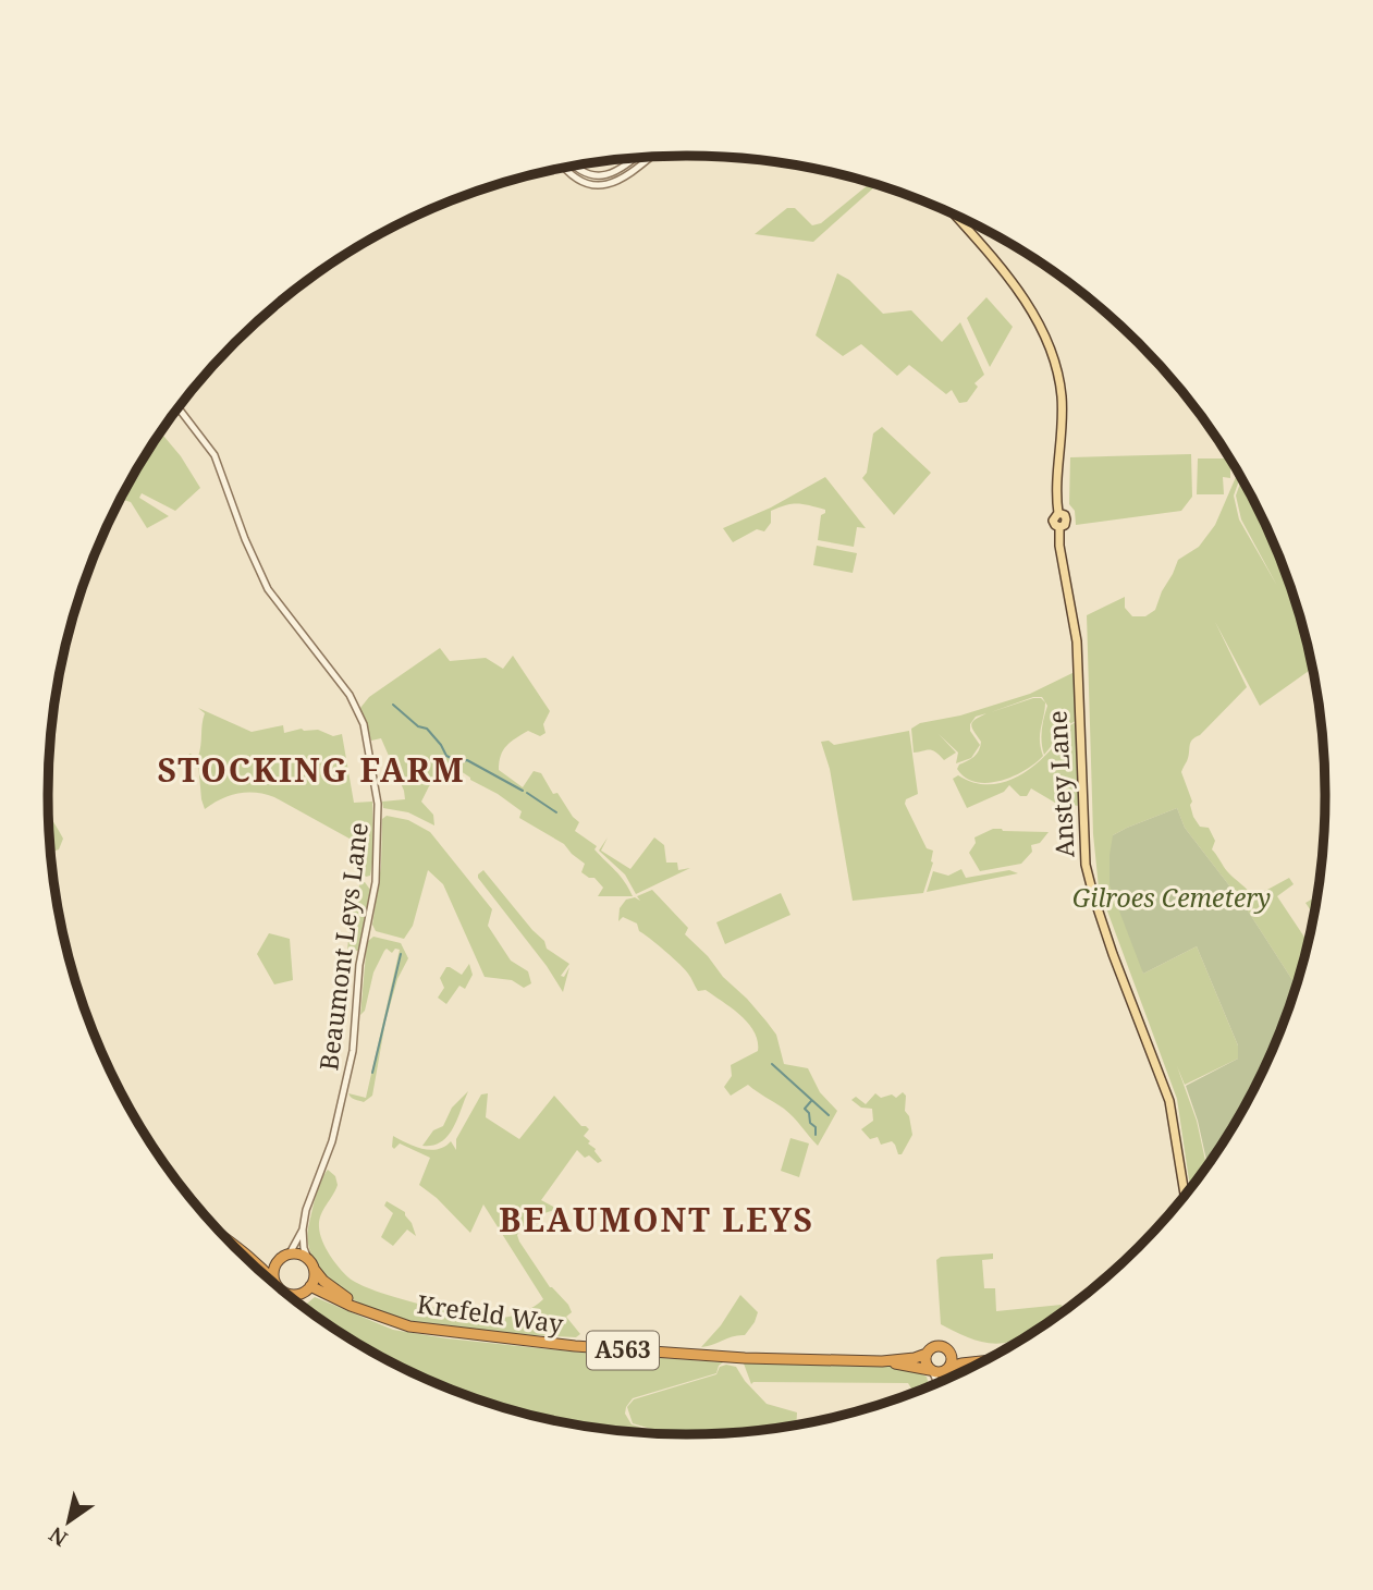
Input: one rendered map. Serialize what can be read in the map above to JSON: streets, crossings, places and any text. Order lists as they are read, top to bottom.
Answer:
{
  "streets": {
    "highway": ["Krefeld Way", "A563"],
    "main road": ["Anstey Lane"],
    "street": ["Beaumont Leys Lane"]
  },
  "districts": ["STOCKING FARM", "BEAUMONT LEYS"],
  "parks": ["Gilroes Cemetery"],
  "north": "bottom left"
}
